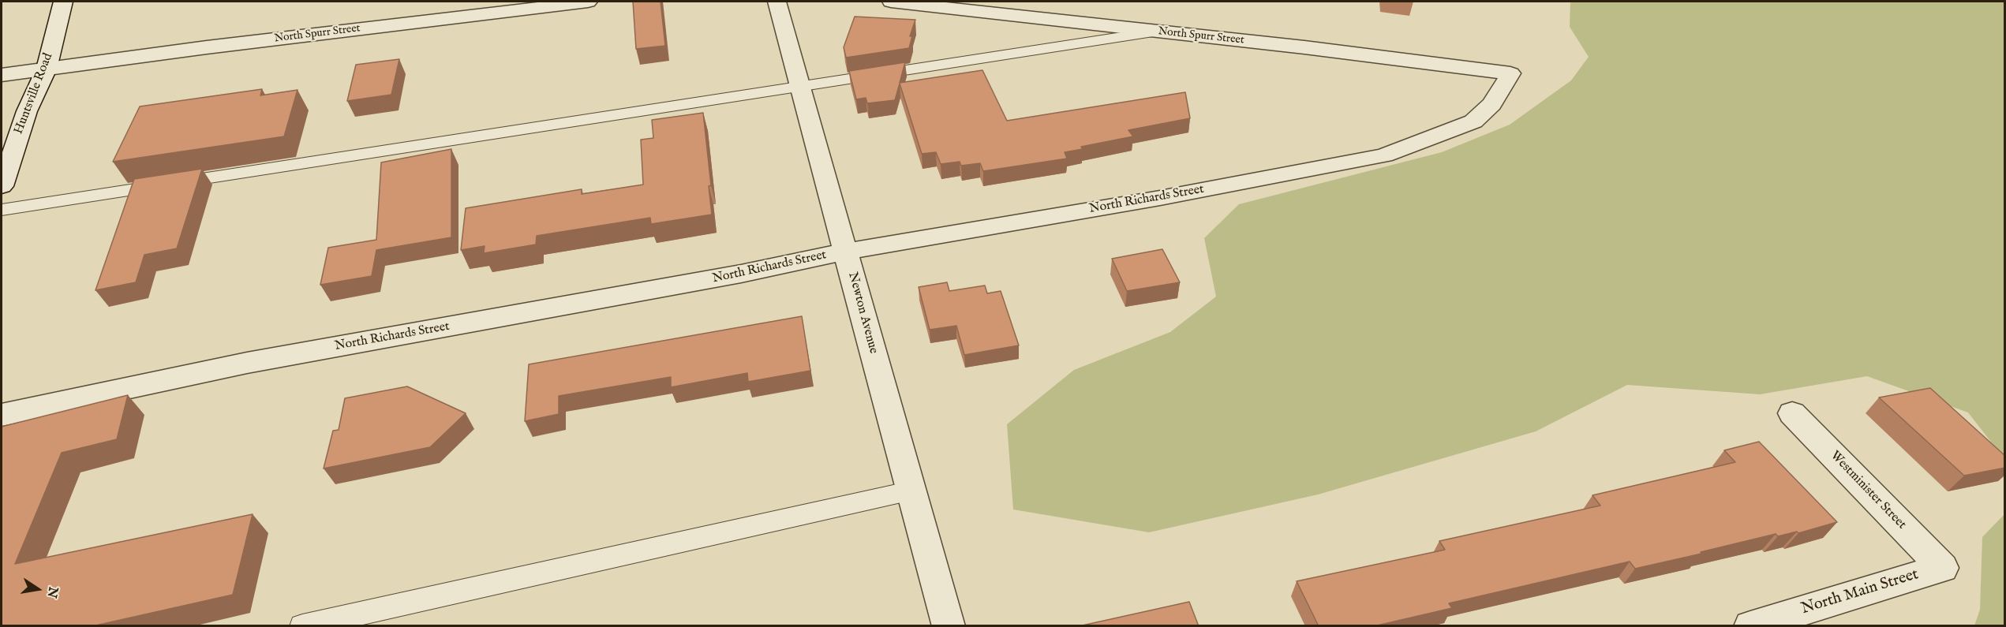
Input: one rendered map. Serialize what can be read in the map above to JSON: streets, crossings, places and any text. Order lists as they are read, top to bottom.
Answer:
{
  "streets": {
    "street": [
      "North Spurr Street",
      "Huntsville Road",
      "North Richards Street",
      "Newton Avenue",
      "Westminister Street",
      "North Main Street"
    ]
  },
  "crossings": [
    ["North Spurr Street", "Huntsville Road"],
    ["North Spurr Street", "North Richards Street"],
    ["North Richards Street", "Newton Avenue"],
    ["Westminister Street", "North Main Street"]
  ],
  "north": "right"
}
